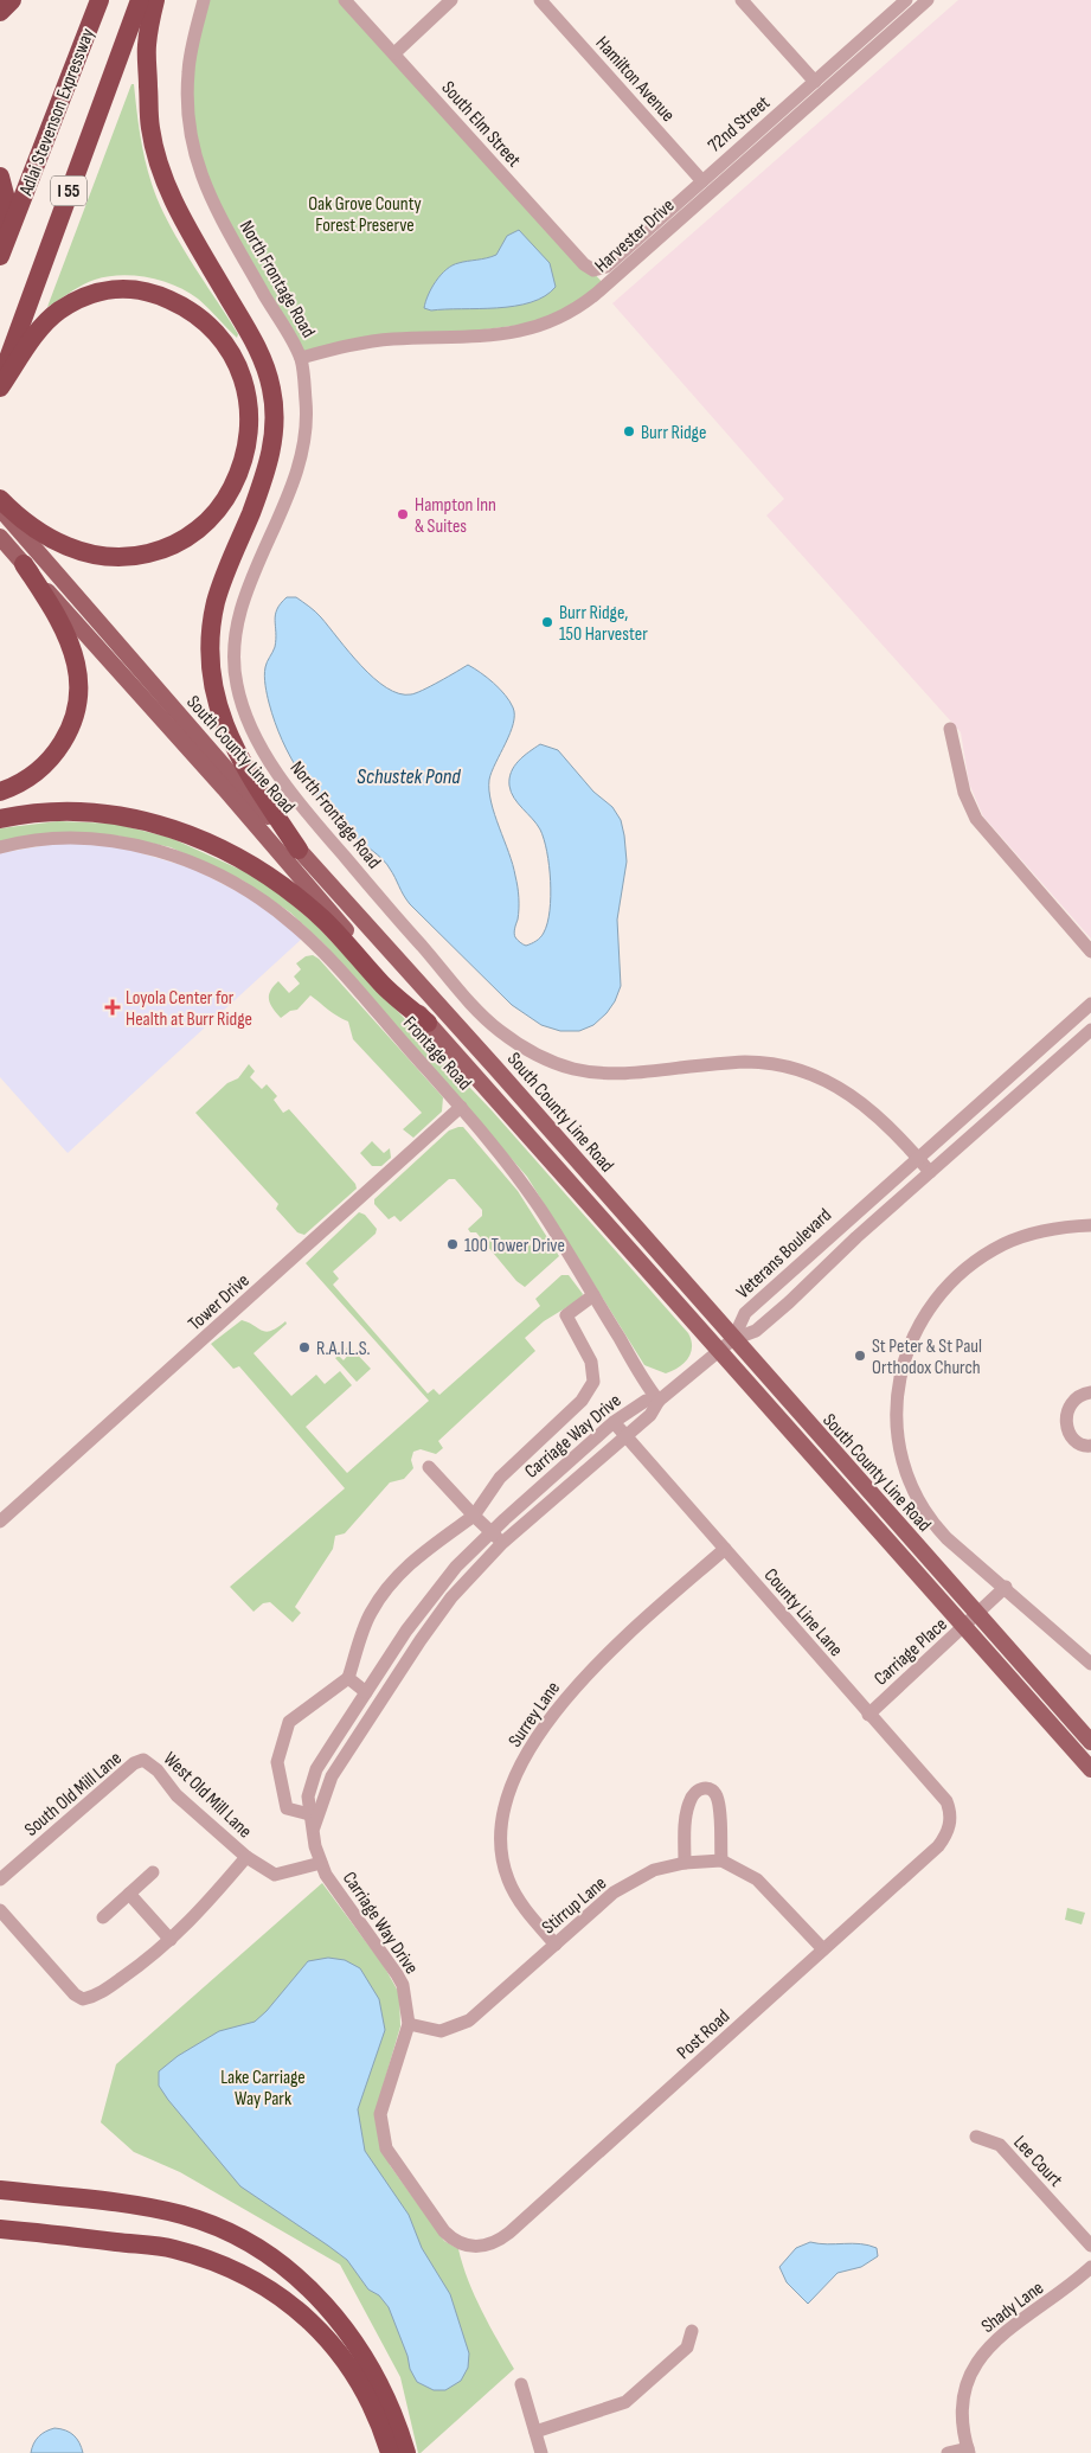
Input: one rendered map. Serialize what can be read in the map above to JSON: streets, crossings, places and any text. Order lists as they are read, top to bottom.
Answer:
{
  "streets": {
    "highway": ["Adlai Stevenson Expressway", "I 55"],
    "main road": ["South County Line Road"],
    "street": [
      "Hamilton Avenue",
      "South Elm Street",
      "72nd Street",
      "Harvester Drive",
      "North Frontage Road",
      "Frontage Road",
      "Veterans Boulevard",
      "Tower Drive",
      "Carriage Way Drive",
      "County Line Lane",
      "Carriage Place",
      "Surrey Lane",
      "South Old Mill Lane",
      "West Old Mill Lane",
      "Stirrup Lane",
      "Post Road",
      "Lee Court",
      "Shady Lane"
    ]
  },
  "crossings": [
    ["Hamilton Avenue", "72nd Street"],
    ["South Elm Street", "72nd Street"],
    ["Harvester Drive", "North Frontage Road"],
    ["North Frontage Road", "Veterans Boulevard"],
    ["South County Line Road", "Veterans Boulevard"],
    ["South County Line Road", "Carriage Place"],
    ["Frontage Road", "Tower Drive"],
    ["Frontage Road", "Carriage Way Drive"],
    ["Carriage Way Drive", "County Line Lane"],
    ["Carriage Way Drive", "West Old Mill Lane"],
    ["Carriage Way Drive", "Stirrup Lane"],
    ["Carriage Way Drive", "Post Road"],
    ["County Line Lane", "Carriage Place"],
    ["County Line Lane", "Surrey Lane"],
    ["County Line Lane", "Post Road"],
    ["Surrey Lane", "Stirrup Lane"],
    ["South Old Mill Lane", "West Old Mill Lane"]
  ],
  "water": ["Schustek Pond"],
  "parks": ["Oak Grove County Forest Preserve", "Lake Carriage Way Park"],
  "places": {
    "other": [
      "Burr Ridge",
      "Hampton Inn & Suites",
      "Burr Ridge, 150 Harvester",
      "100 Tower Drive",
      "R.A.I.L.S.",
      "St Peter & St Paul Orthodox Church"
    ],
    "health": ["Loyola Center for Health at Burr Ridge"]
  }
}
